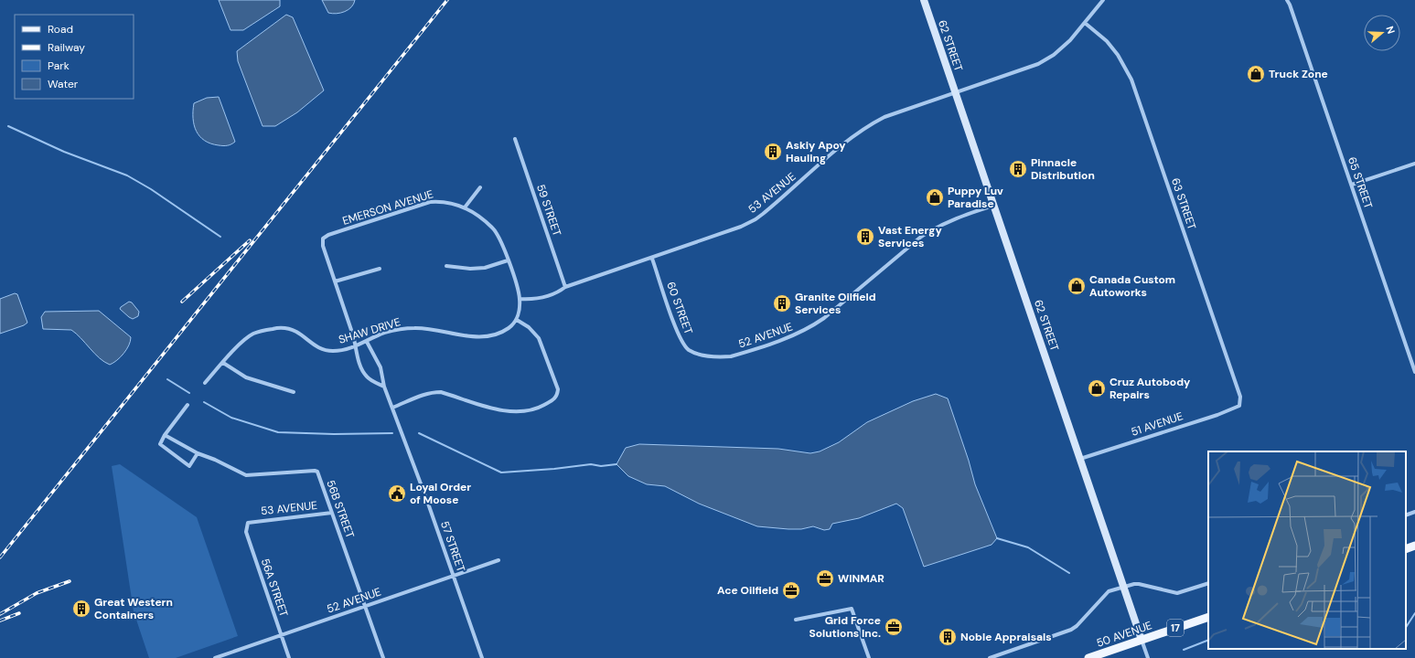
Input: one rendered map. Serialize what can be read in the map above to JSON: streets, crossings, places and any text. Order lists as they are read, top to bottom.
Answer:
{
  "streets": {
    "main road": ["62 STREET", "17", "50 AVENUE"],
    "street": [
      "65 STREET",
      "53 AVENUE",
      "63 STREET",
      "EMERSON AVENUE",
      "59 STREET",
      "60 STREET",
      "SHAW DRIVE",
      "52 AVENUE",
      "51 AVENUE",
      "56B STREET",
      "57 STREET",
      "56A STREET"
    ]
  },
  "crossings": [
    ["62 STREET", "53 AVENUE"],
    ["62 STREET", "52 AVENUE"],
    ["62 STREET", "51 AVENUE"],
    ["62 STREET", "50 AVENUE"],
    ["53 AVENUE", "63 STREET"],
    ["53 AVENUE", "59 STREET"],
    ["53 AVENUE", "60 STREET"],
    ["53 AVENUE", "56B STREET"],
    ["53 AVENUE", "56A STREET"],
    ["63 STREET", "51 AVENUE"],
    ["60 STREET", "52 AVENUE"],
    ["SHAW DRIVE", "57 STREET"],
    ["52 AVENUE", "56B STREET"],
    ["52 AVENUE", "57 STREET"],
    ["52 AVENUE", "56A STREET"]
  ],
  "places": {
    "shop": [
      "Truck Zone",
      "Puppy Luv Paradise",
      "Canada Custom Autoworks",
      "Cruz Autobody Repairs"
    ],
    "building": [
      "Askiy Apoy Hauling",
      "Pinnacle Distribution",
      "Vast Energy Services",
      "Granite Oilfield Services",
      "Great Western Containers",
      "Noble Appraisals"
    ],
    "public building": ["Loyal Order of Moose"],
    "office": ["WINMAR", "Ace Oilfield", "Grid Force Solutions Inc."]
  },
  "legend": [
    "Road",
    "Railway",
    "Park",
    "Water"
  ],
  "north": "right"
}
